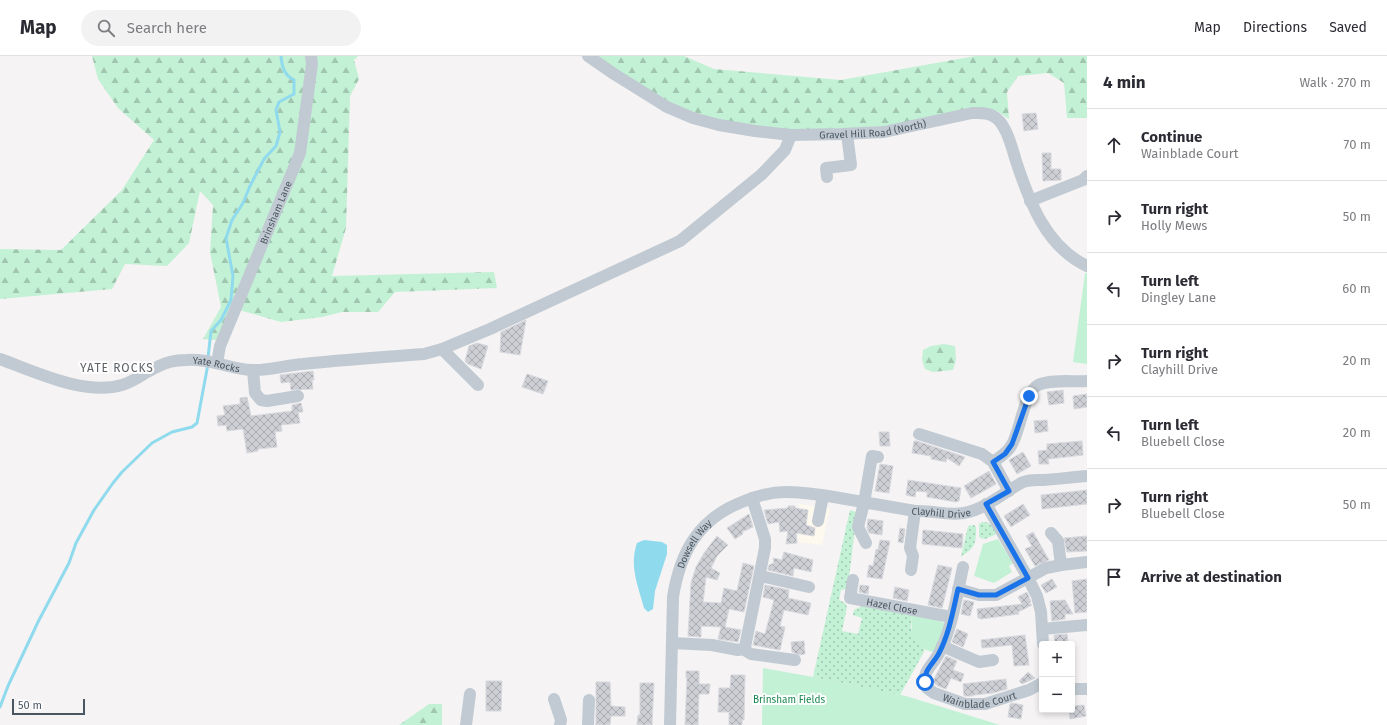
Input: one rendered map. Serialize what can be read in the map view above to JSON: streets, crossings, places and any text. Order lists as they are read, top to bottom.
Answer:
{
  "streets": {
    "street": [
      "Gravel Hill Road (North)",
      "Brinsham Lane",
      "Yate Rocks",
      "Clayhill Drive",
      "Dowsell Way",
      "Hazel Close",
      "Wainblade Court"
    ]
  },
  "crossings": [
    ["Gravel Hill Road (North)", "Yate Rocks"],
    ["Brinsham Lane", "Yate Rocks"],
    ["Clayhill Drive", "Dowsell Way"],
    ["Hazel Close", "Wainblade Court"]
  ],
  "districts": ["YATE ROCKS"],
  "parks": ["Brinsham Fields"],
  "scale_bar": "50 m",
  "page": {
    "header": "Map",
    "search": "Search here",
    "nav": ["Map", "Directions", "Saved"],
    "heading": ["4 min", "Walk · 270 m"],
    "list": [
      ["Continue", "Wainblade Court", "70 m"],
      ["Turn right", "Holly Mews", "50 m"],
      ["Turn left", "Dingley Lane", "60 m"],
      ["Turn right", "Clayhill Drive", "20 m"],
      ["Turn left", "Bluebell Close", "20 m"],
      ["Turn right", "Bluebell Close", "50 m"],
      "Arrive at destination"
    ],
    "map_buttons": ["+", "−"],
    "scale": "50 m"
  }
}
